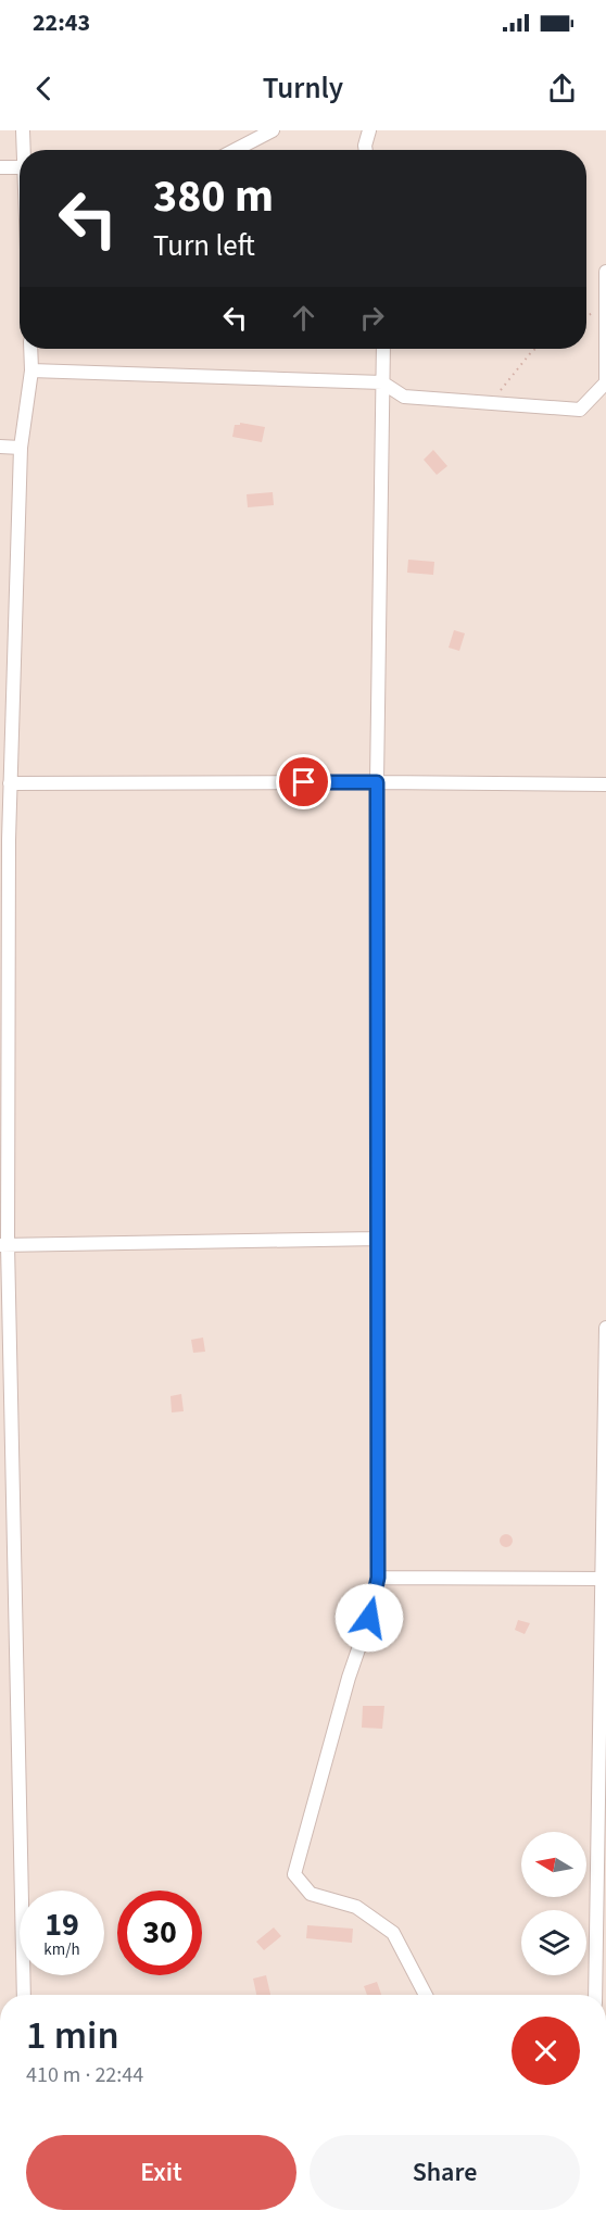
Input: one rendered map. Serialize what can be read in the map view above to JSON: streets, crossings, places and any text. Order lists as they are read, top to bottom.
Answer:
{
  "north": "left",
  "page": {
    "status": "22:43",
    "header": "Turnly",
    "turn": ["380 m", "Turn left"],
    "speed": "19 km/h",
    "limit": "30",
    "heading": ["1 min", "410 m · 22:44"],
    "buttons": ["Exit", "Share"]
  }
}
